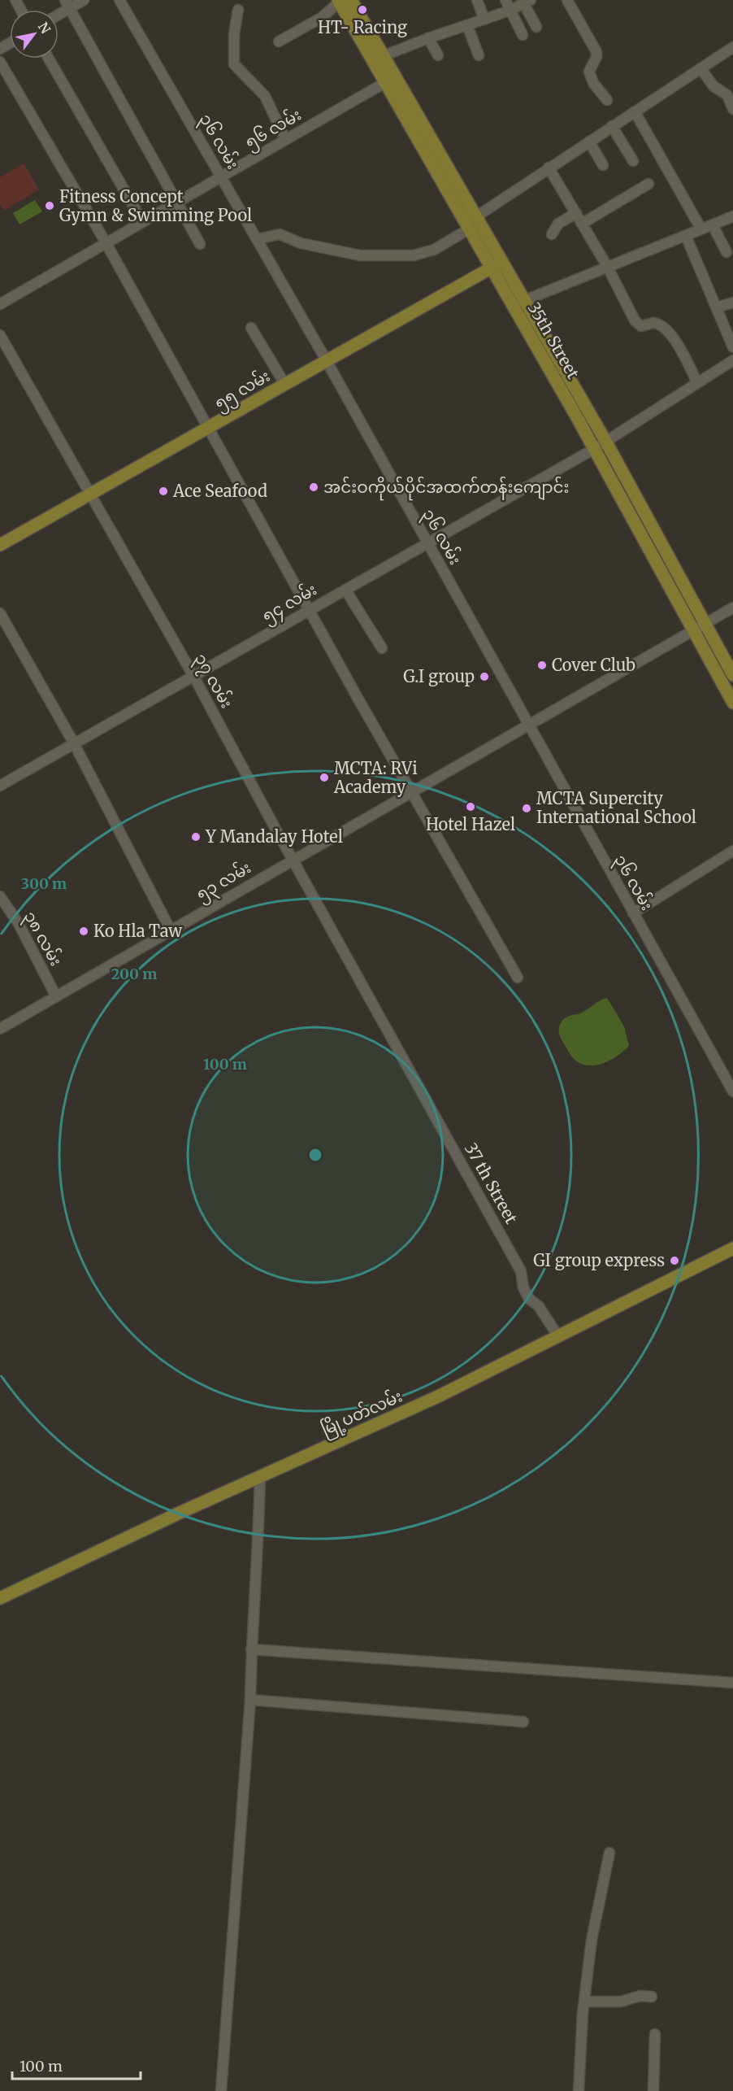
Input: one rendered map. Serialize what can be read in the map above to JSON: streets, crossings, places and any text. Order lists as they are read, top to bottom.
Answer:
{
  "streets": {
    "main road": ["35th Street", "၅၅ လမ်း", "မြို့ပတ်လမ်း"],
    "street": [
      "၅၆ လမ်း",
      "၃၆ လမ်း",
      "၅၄ လမ်း",
      "၃၇ လမ်း",
      "၅၃ လမ်း",
      "၃၈ လမ်း",
      "37 th Street"
    ]
  },
  "crossings": [
    ["၅၆ လမ်း", "၃၆ လမ်း"],
    ["၅၆ လမ်း", "35th Street"],
    ["၃၆ လမ်း", "၅၅ လမ်း"],
    ["၃၆ လမ်း", "၅၄ လမ်း"],
    ["၃၆ လမ်း", "၅၃ လမ်း"],
    ["35th Street", "၅၅ လမ်း"],
    ["35th Street", "၅၄ လမ်း"],
    ["35th Street", "၅၃ လမ်း"],
    ["၅၅ လမ်း", "၃၇ လမ်း"],
    ["၅၄ လမ်း", "၃၇ လမ်း"],
    ["၃၇ လမ်း", "၅၃ လမ်း"],
    ["၃၇ လမ်း", "37 th Street"],
    ["၅၃ လမ်း", "၃၈ လမ်း"],
    ["37 th Street", "မြို့ပတ်လမ်း"]
  ],
  "places": [
    "HT- Racing",
    "Fitness Concept Gymn & Swimming Pool",
    "အင်းဝကိုယ်ပိုင်အထက်တန်းကျောင်း",
    "Ace Seafood",
    "Cover Club",
    "G.I group",
    "MCTA: RVi Academy",
    "Hotel Hazel",
    "MCTA Supercity International School",
    "Y Mandalay Hotel",
    "Ko Hla Taw",
    "GI group express"
  ],
  "scale_bar": "100 m",
  "north": "top right",
  "rings": ["300 m", "200 m", "100 m"]
}
